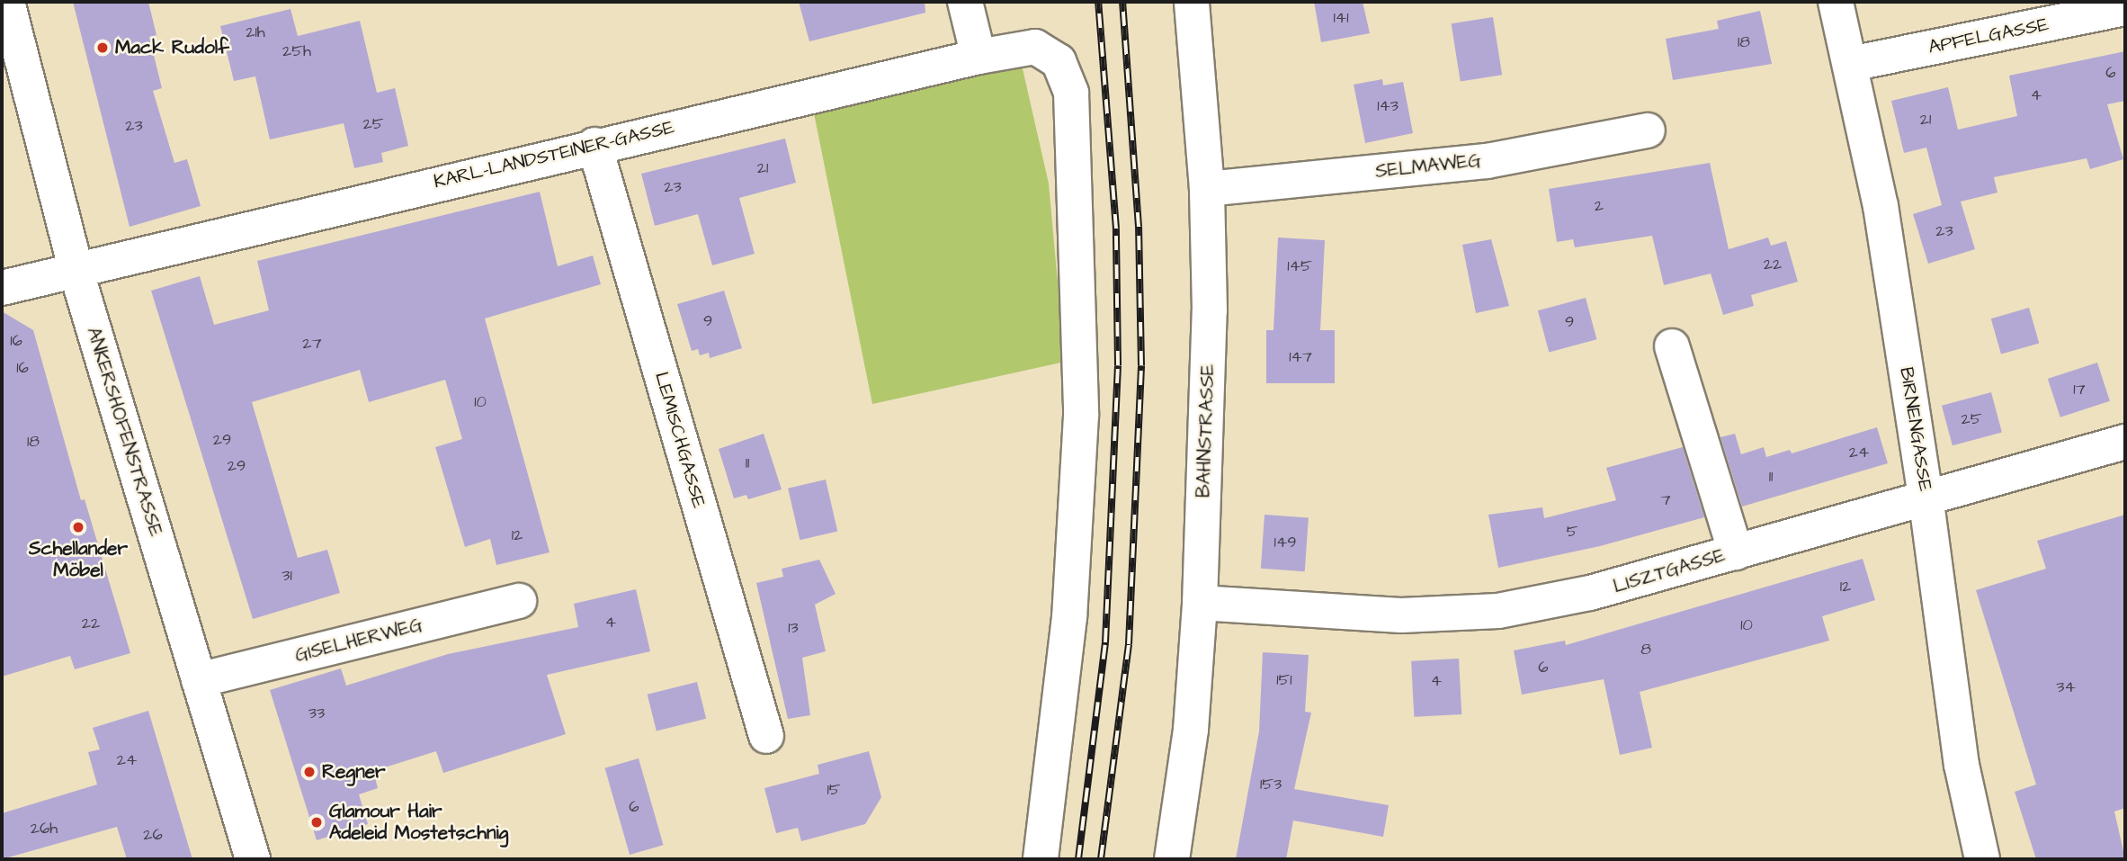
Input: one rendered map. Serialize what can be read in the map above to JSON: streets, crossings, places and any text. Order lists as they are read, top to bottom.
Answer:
{
  "streets": {
    "street": [
      "APFELGASSE",
      "KARL-LANDSTEINER-GASSE",
      "SELMAWEG",
      "BIRNENGASSE",
      "BAHNSTRASSE",
      "ANKERSHOFENSTRASSE",
      "LEMISCHGASSE",
      "LISZTGASSE",
      "GISELHERWEG"
    ]
  },
  "crossings": [
    ["APFELGASSE", "BIRNENGASSE"],
    ["KARL-LANDSTEINER-GASSE", "ANKERSHOFENSTRASSE"],
    ["KARL-LANDSTEINER-GASSE", "LEMISCHGASSE"],
    ["SELMAWEG", "BAHNSTRASSE"],
    ["BIRNENGASSE", "LISZTGASSE"],
    ["BAHNSTRASSE", "LISZTGASSE"],
    ["ANKERSHOFENSTRASSE", "GISELHERWEG"]
  ],
  "places": [
    "Mack Rudolf",
    "Schellander Möbel",
    "Regner",
    "Glamour Hair Adeleid Mostetschnig"
  ],
  "house_numbers": [
    "141",
    "21h",
    "18",
    "25h",
    "6",
    "4",
    "143",
    "21",
    "25",
    "23",
    "21",
    "23",
    "2",
    "23",
    "22",
    "145",
    "9",
    "9",
    "16",
    "27",
    "147",
    "16",
    "17",
    "10",
    "25",
    "29",
    "18",
    "24",
    "11",
    "29",
    "11",
    "7",
    "5",
    "12",
    "149",
    "31",
    "12",
    "4",
    "22",
    "10",
    "13",
    "8",
    "6",
    "151",
    "4",
    "34",
    "33",
    "24",
    "153",
    "15",
    "6",
    "26h",
    "26"
  ]
}
